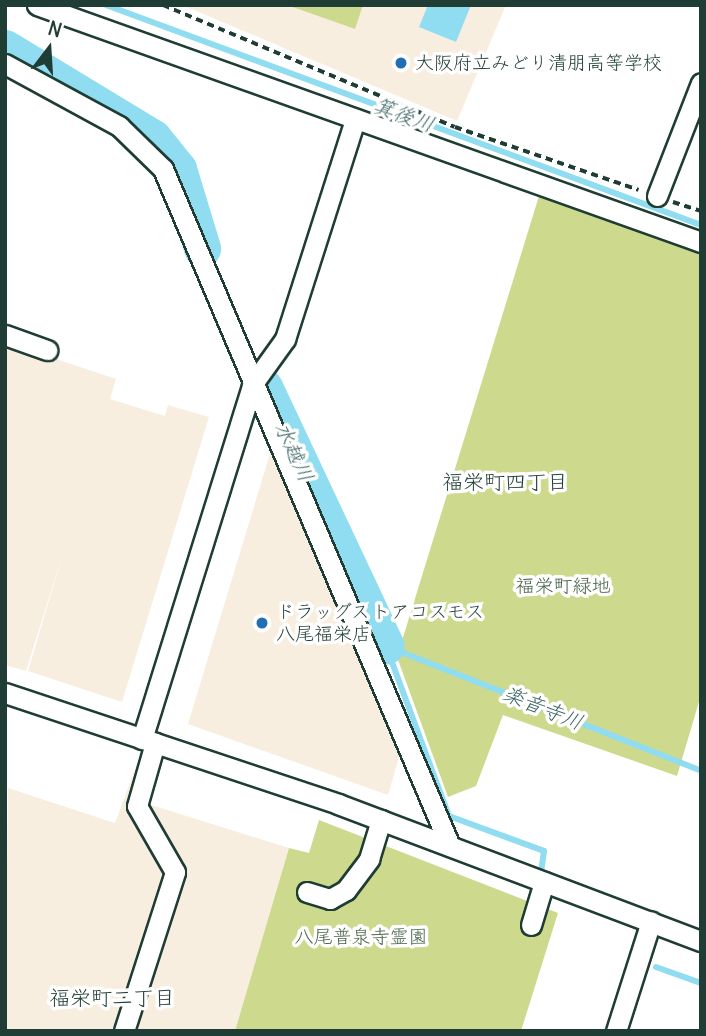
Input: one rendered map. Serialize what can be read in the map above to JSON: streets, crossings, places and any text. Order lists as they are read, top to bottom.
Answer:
{
  "districts": ["福栄町四丁目", "福栄町二丁目"],
  "water": ["箕後川", "水越川", "楽音寺川"],
  "parks": ["福栄町緑地", "八尾普泉寺霊園"],
  "places": ["大阪府立みどり清朋高等学校", "ドラッグストアコスモス 八尾福栄店"],
  "north": "top"
}
